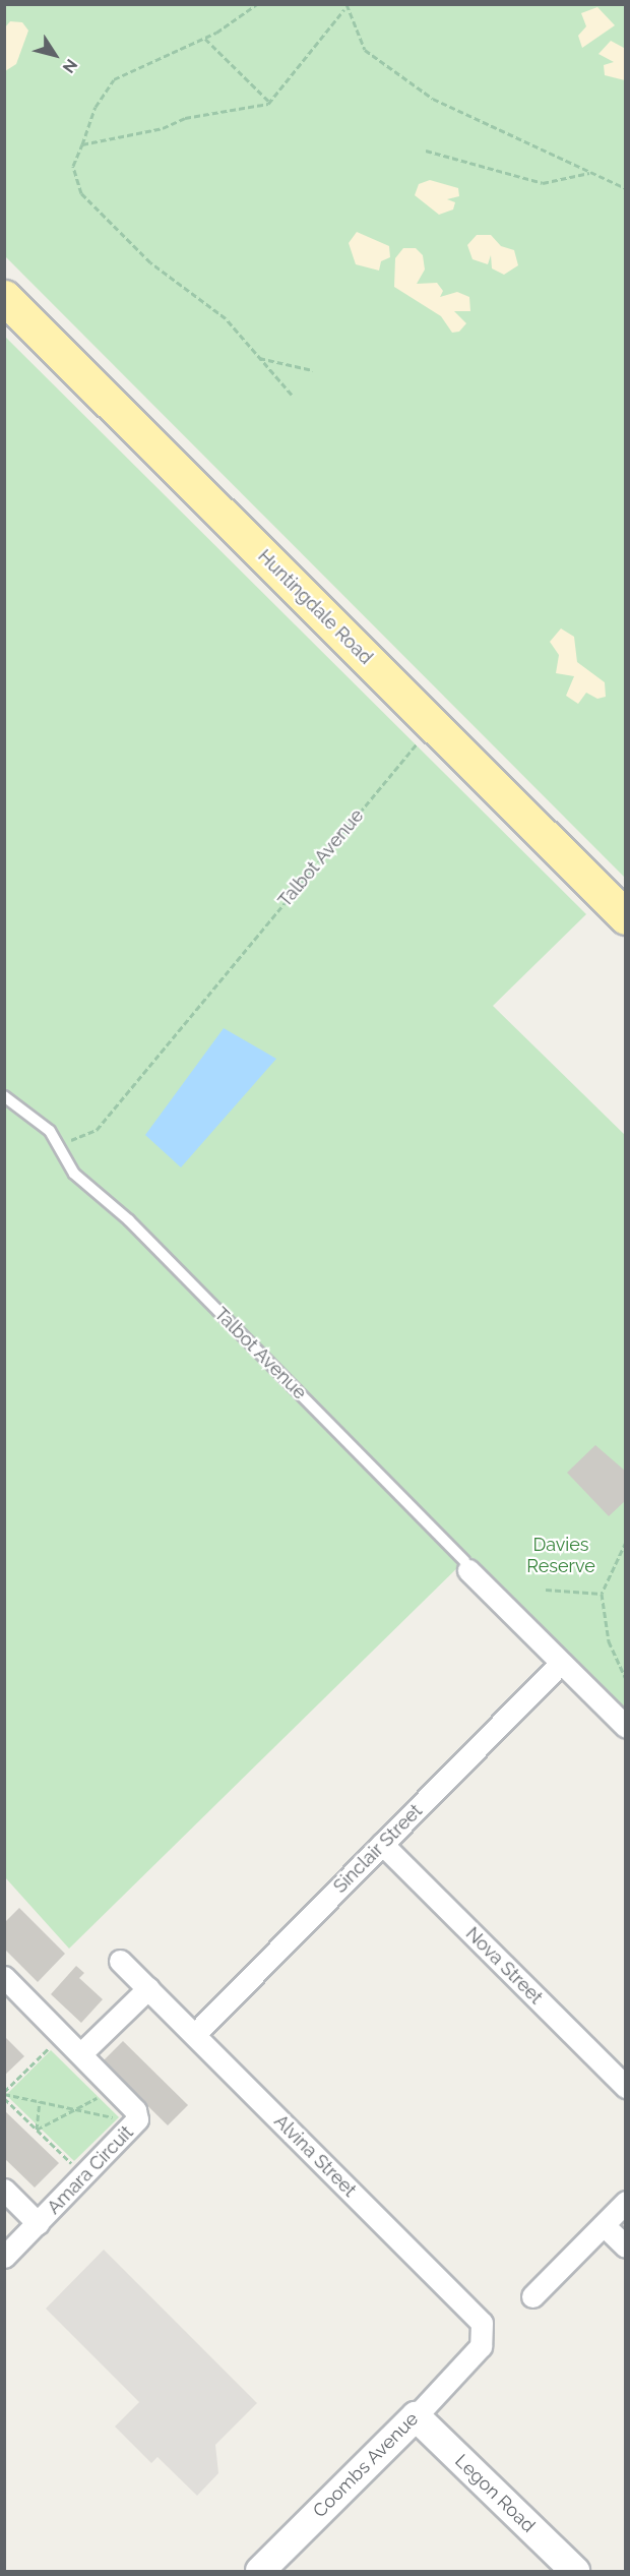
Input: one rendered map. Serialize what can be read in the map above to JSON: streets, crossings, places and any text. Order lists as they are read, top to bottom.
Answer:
{
  "streets": {
    "main road": ["Huntingdale Road"],
    "street": [
      "Talbot Avenue",
      "Sinclair Street",
      "Nova Street",
      "Alvina Street",
      "Amara Circuit",
      "Coombs Avenue",
      "Legon Road"
    ]
  },
  "crossings": [
    ["Huntingdale Road", "Talbot Avenue"],
    ["Talbot Avenue", "Sinclair Street"],
    ["Sinclair Street", "Nova Street"],
    ["Sinclair Street", "Alvina Street"],
    ["Alvina Street", "Coombs Avenue"],
    ["Coombs Avenue", "Legon Road"]
  ],
  "parks": ["Davies Reserve"],
  "north": "bottom right"
}
